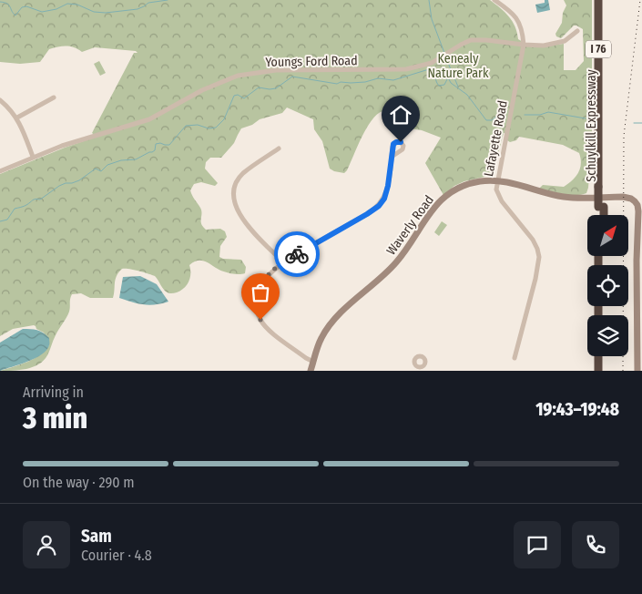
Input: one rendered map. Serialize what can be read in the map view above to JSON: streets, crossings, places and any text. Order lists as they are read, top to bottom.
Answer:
{
  "streets": {
    "highway": ["I 76", "Schuylkill Expressway"],
    "street": ["Youngs Ford Road", "Lafayette Road", "Waverly Road"]
  },
  "crossings": [
    ["Youngs Ford Road", "Lafayette Road"],
    ["Lafayette Road", "Waverly Road"]
  ],
  "parks": ["Kenealy Nature Park"],
  "north": "top right",
  "page": {
    "heading": ["3 min", "Arriving in", "19:43–19:48"],
    "panel": ["Sam", "Courier · 4.8"],
    "bar": "On the way · 290 m"
  }
}
